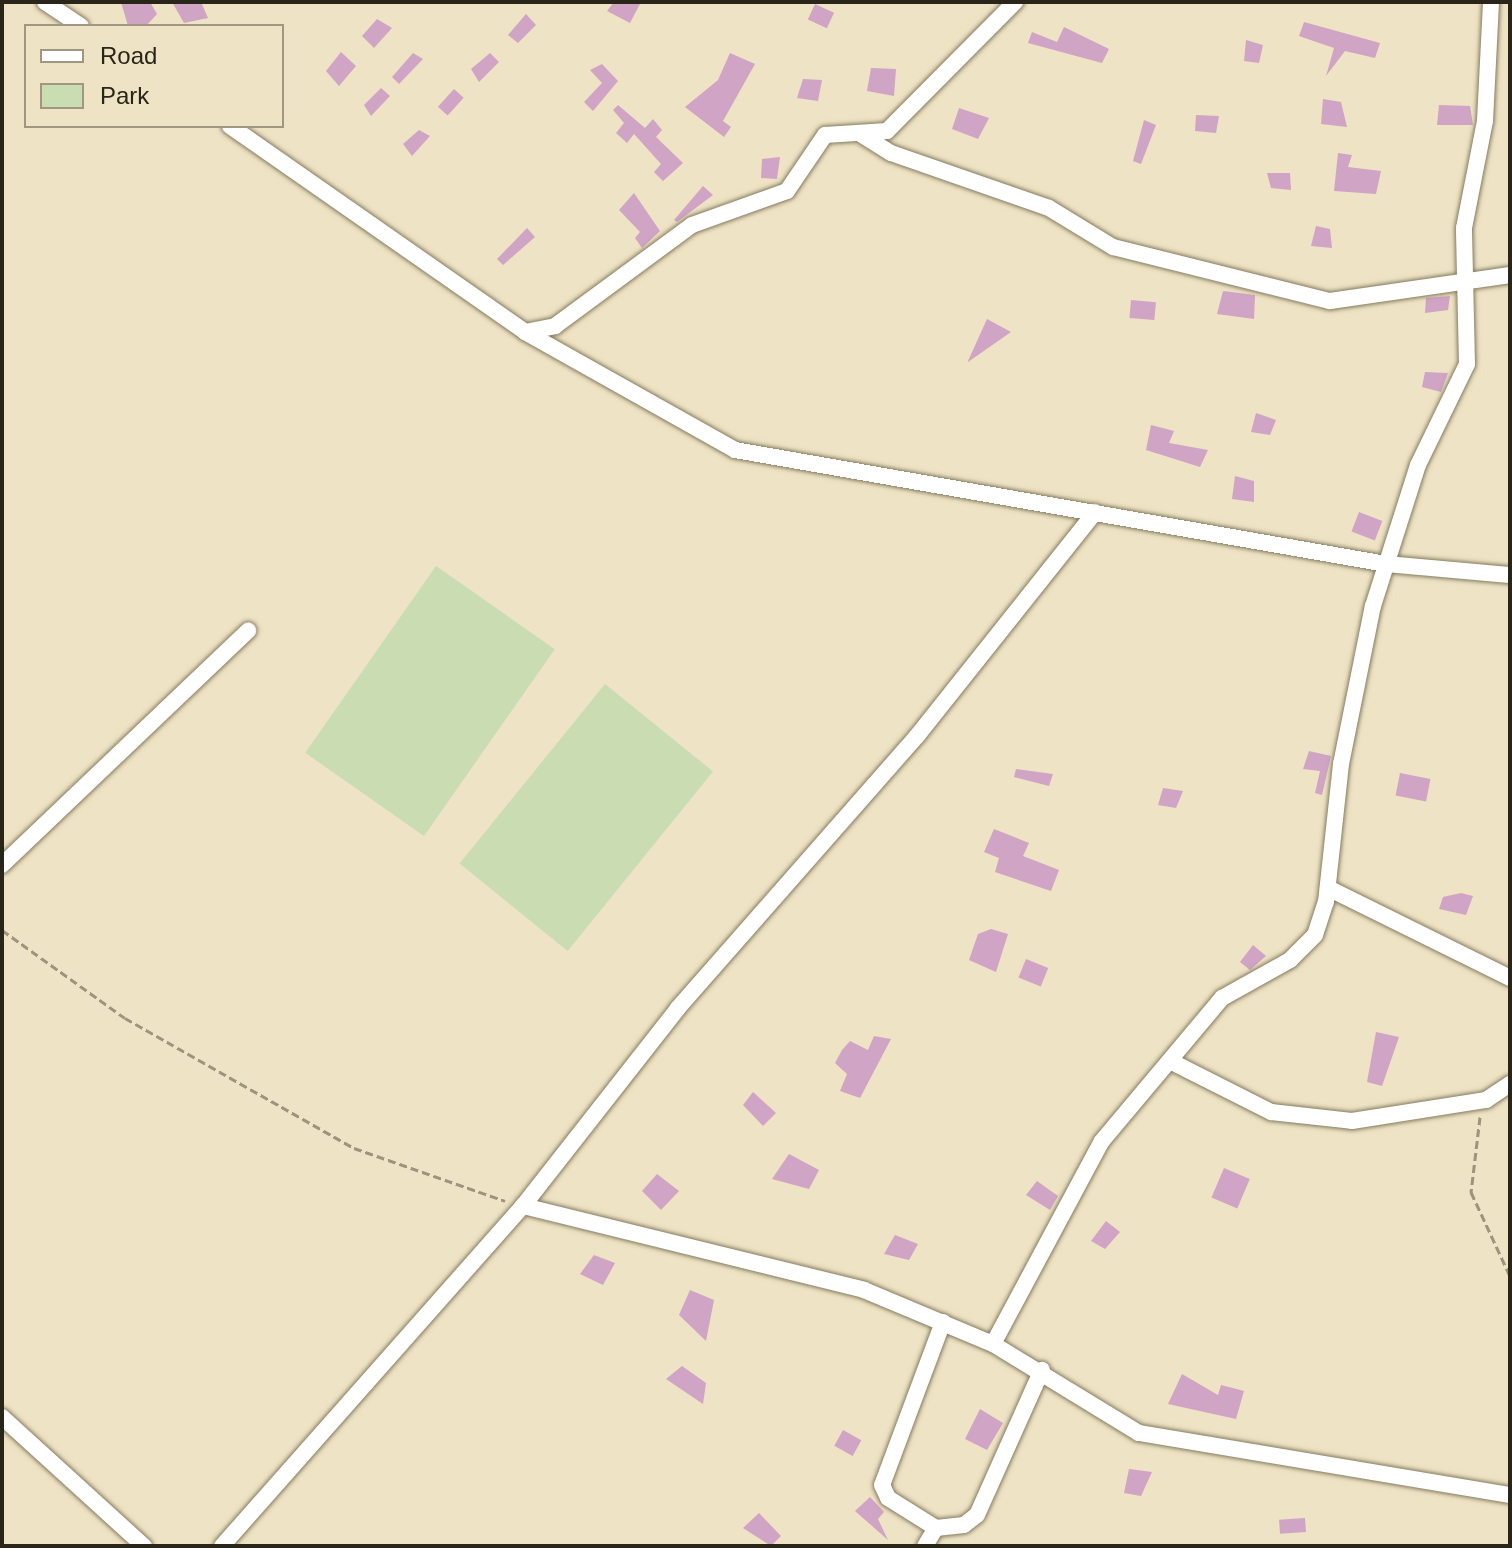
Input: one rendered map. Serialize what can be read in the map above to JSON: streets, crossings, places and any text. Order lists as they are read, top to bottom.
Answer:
{
  "legend": ["Road", "Park"]
}
